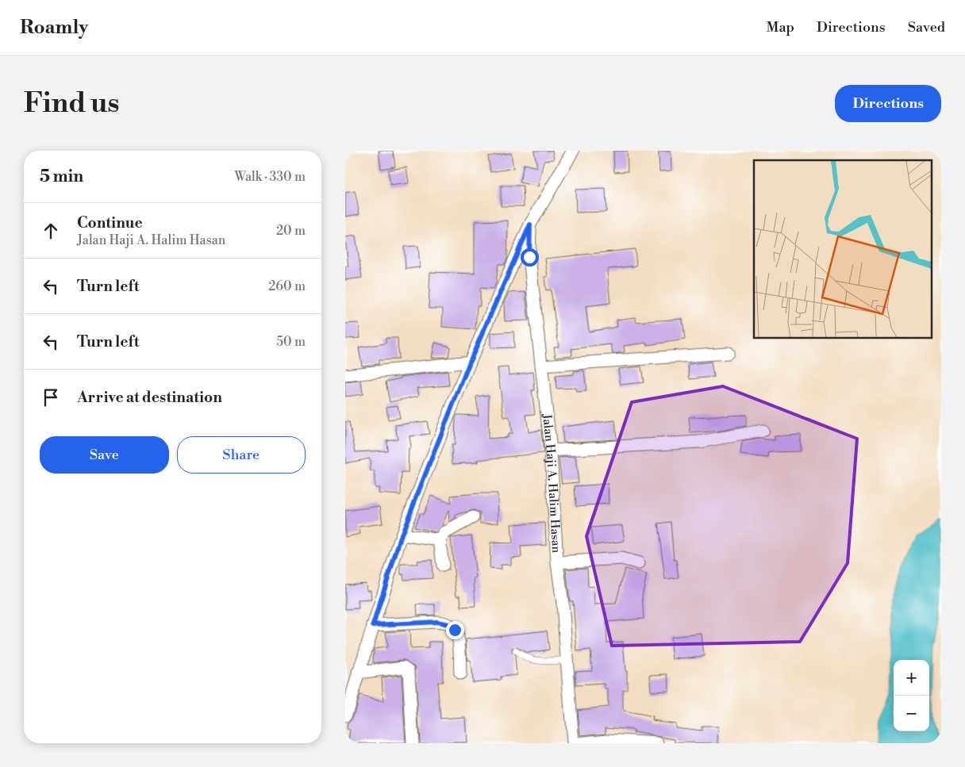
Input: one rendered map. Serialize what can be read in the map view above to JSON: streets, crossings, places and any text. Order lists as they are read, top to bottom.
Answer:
{
  "streets": {
    "street": ["Jalan Haji A. Halim Hasan"]
  },
  "page": {
    "header": "Roamly",
    "nav": ["Map", "Directions", "Saved"],
    "buttons": [
      "Directions",
      ["Save", "Share"]
    ],
    "title": "Find us",
    "heading": ["5 min", "Walk · 330 m"],
    "list": [
      ["Continue", "Jalan Haji A. Halim Hasan", "20 m"],
      ["Turn left", "260 m"],
      ["Turn left", "50 m"],
      "Arrive at destination"
    ],
    "map_buttons": ["+", "−"]
  }
}
